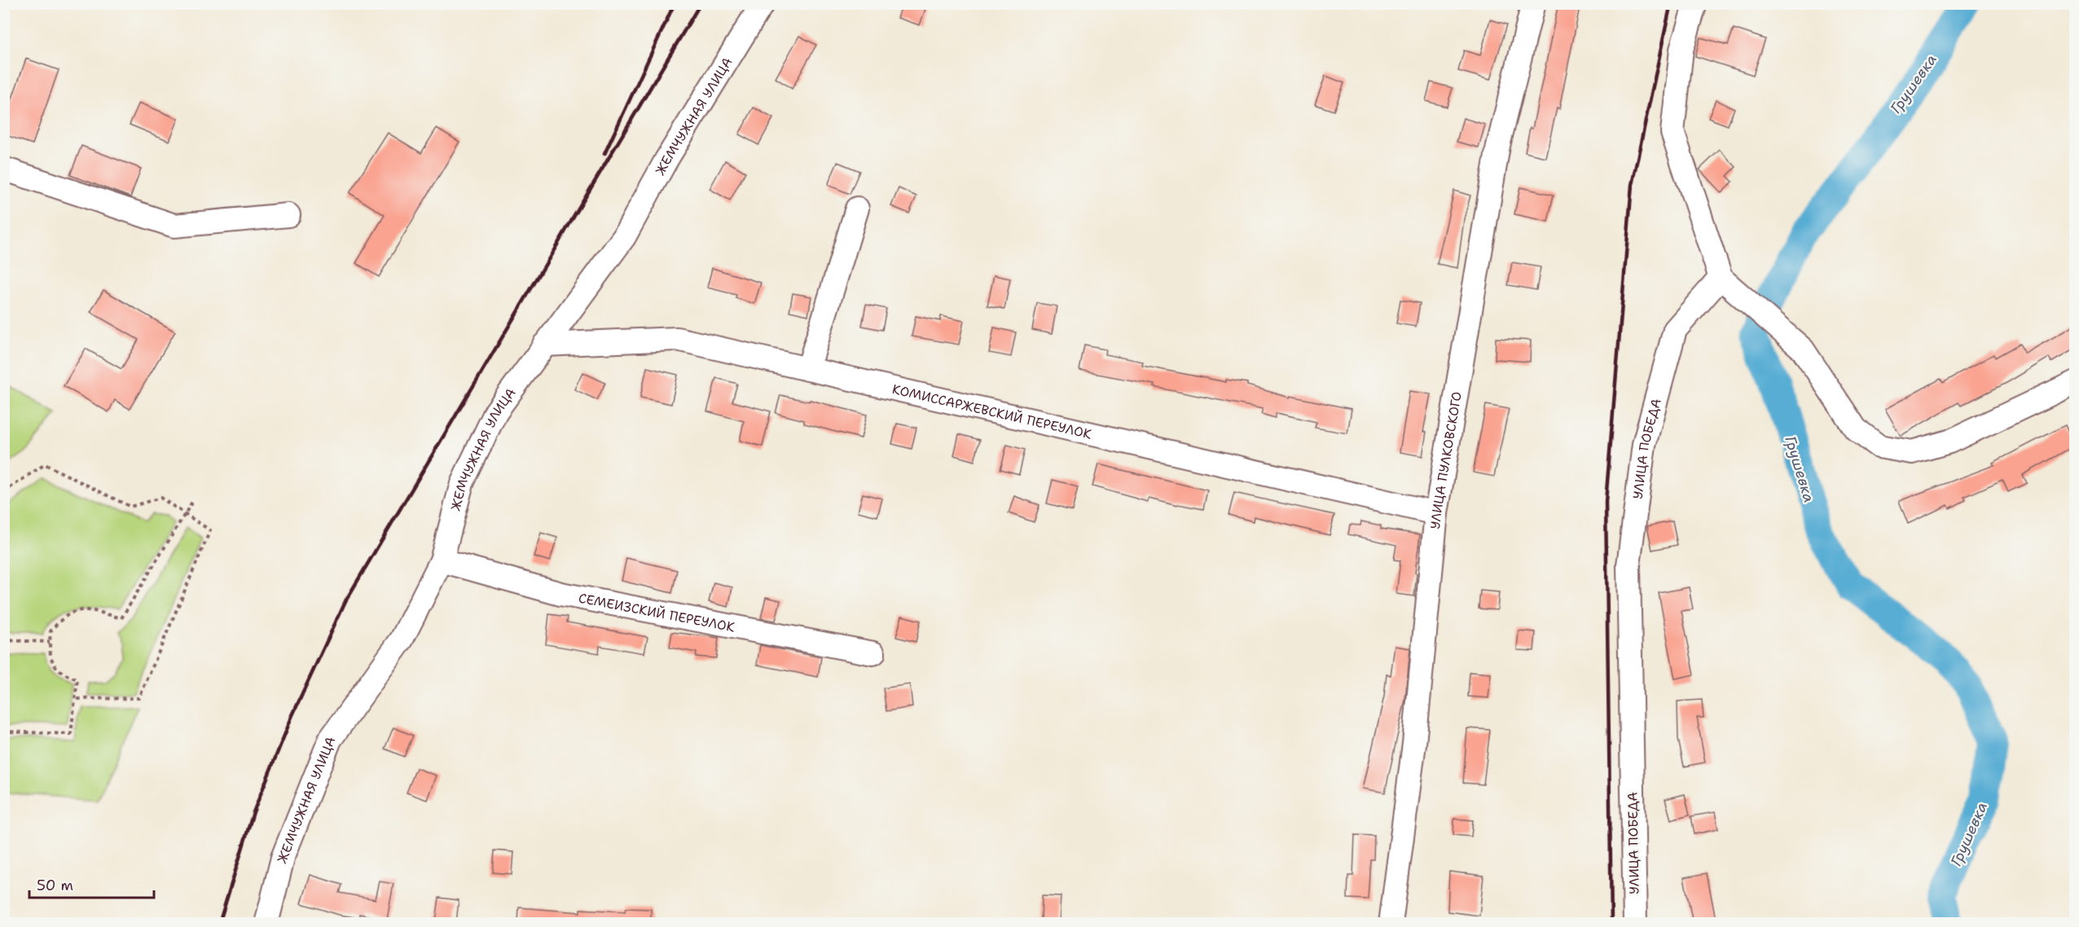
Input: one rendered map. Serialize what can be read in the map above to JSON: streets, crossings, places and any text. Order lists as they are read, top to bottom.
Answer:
{
  "streets": {
    "street": [
      "ЖЕМЧУЖНАЯ УЛИЦА",
      "КОМИССАРЖЕВСКИЙ ПЕРЕУЛОК",
      "УЛИЦА ПОБЕДА",
      "УЛИЦА ПУЛКОВСКОГО",
      "СЕМЕИЗСКИЙ ПЕРЕУЛОК"
    ]
  },
  "crossings": [
    ["ЖЕМЧУЖНАЯ УЛИЦА", "КОМИССАРЖЕВСКИЙ ПЕРЕУЛОК"],
    ["ЖЕМЧУЖНАЯ УЛИЦА", "СЕМЕИЗСКИЙ ПЕРЕУЛОК"],
    ["КОМИССАРЖЕВСКИЙ ПЕРЕУЛОК", "УЛИЦА ПУЛКОВСКОГО"]
  ],
  "water": ["Грушевка"],
  "scale_bar": "50 m"
}
